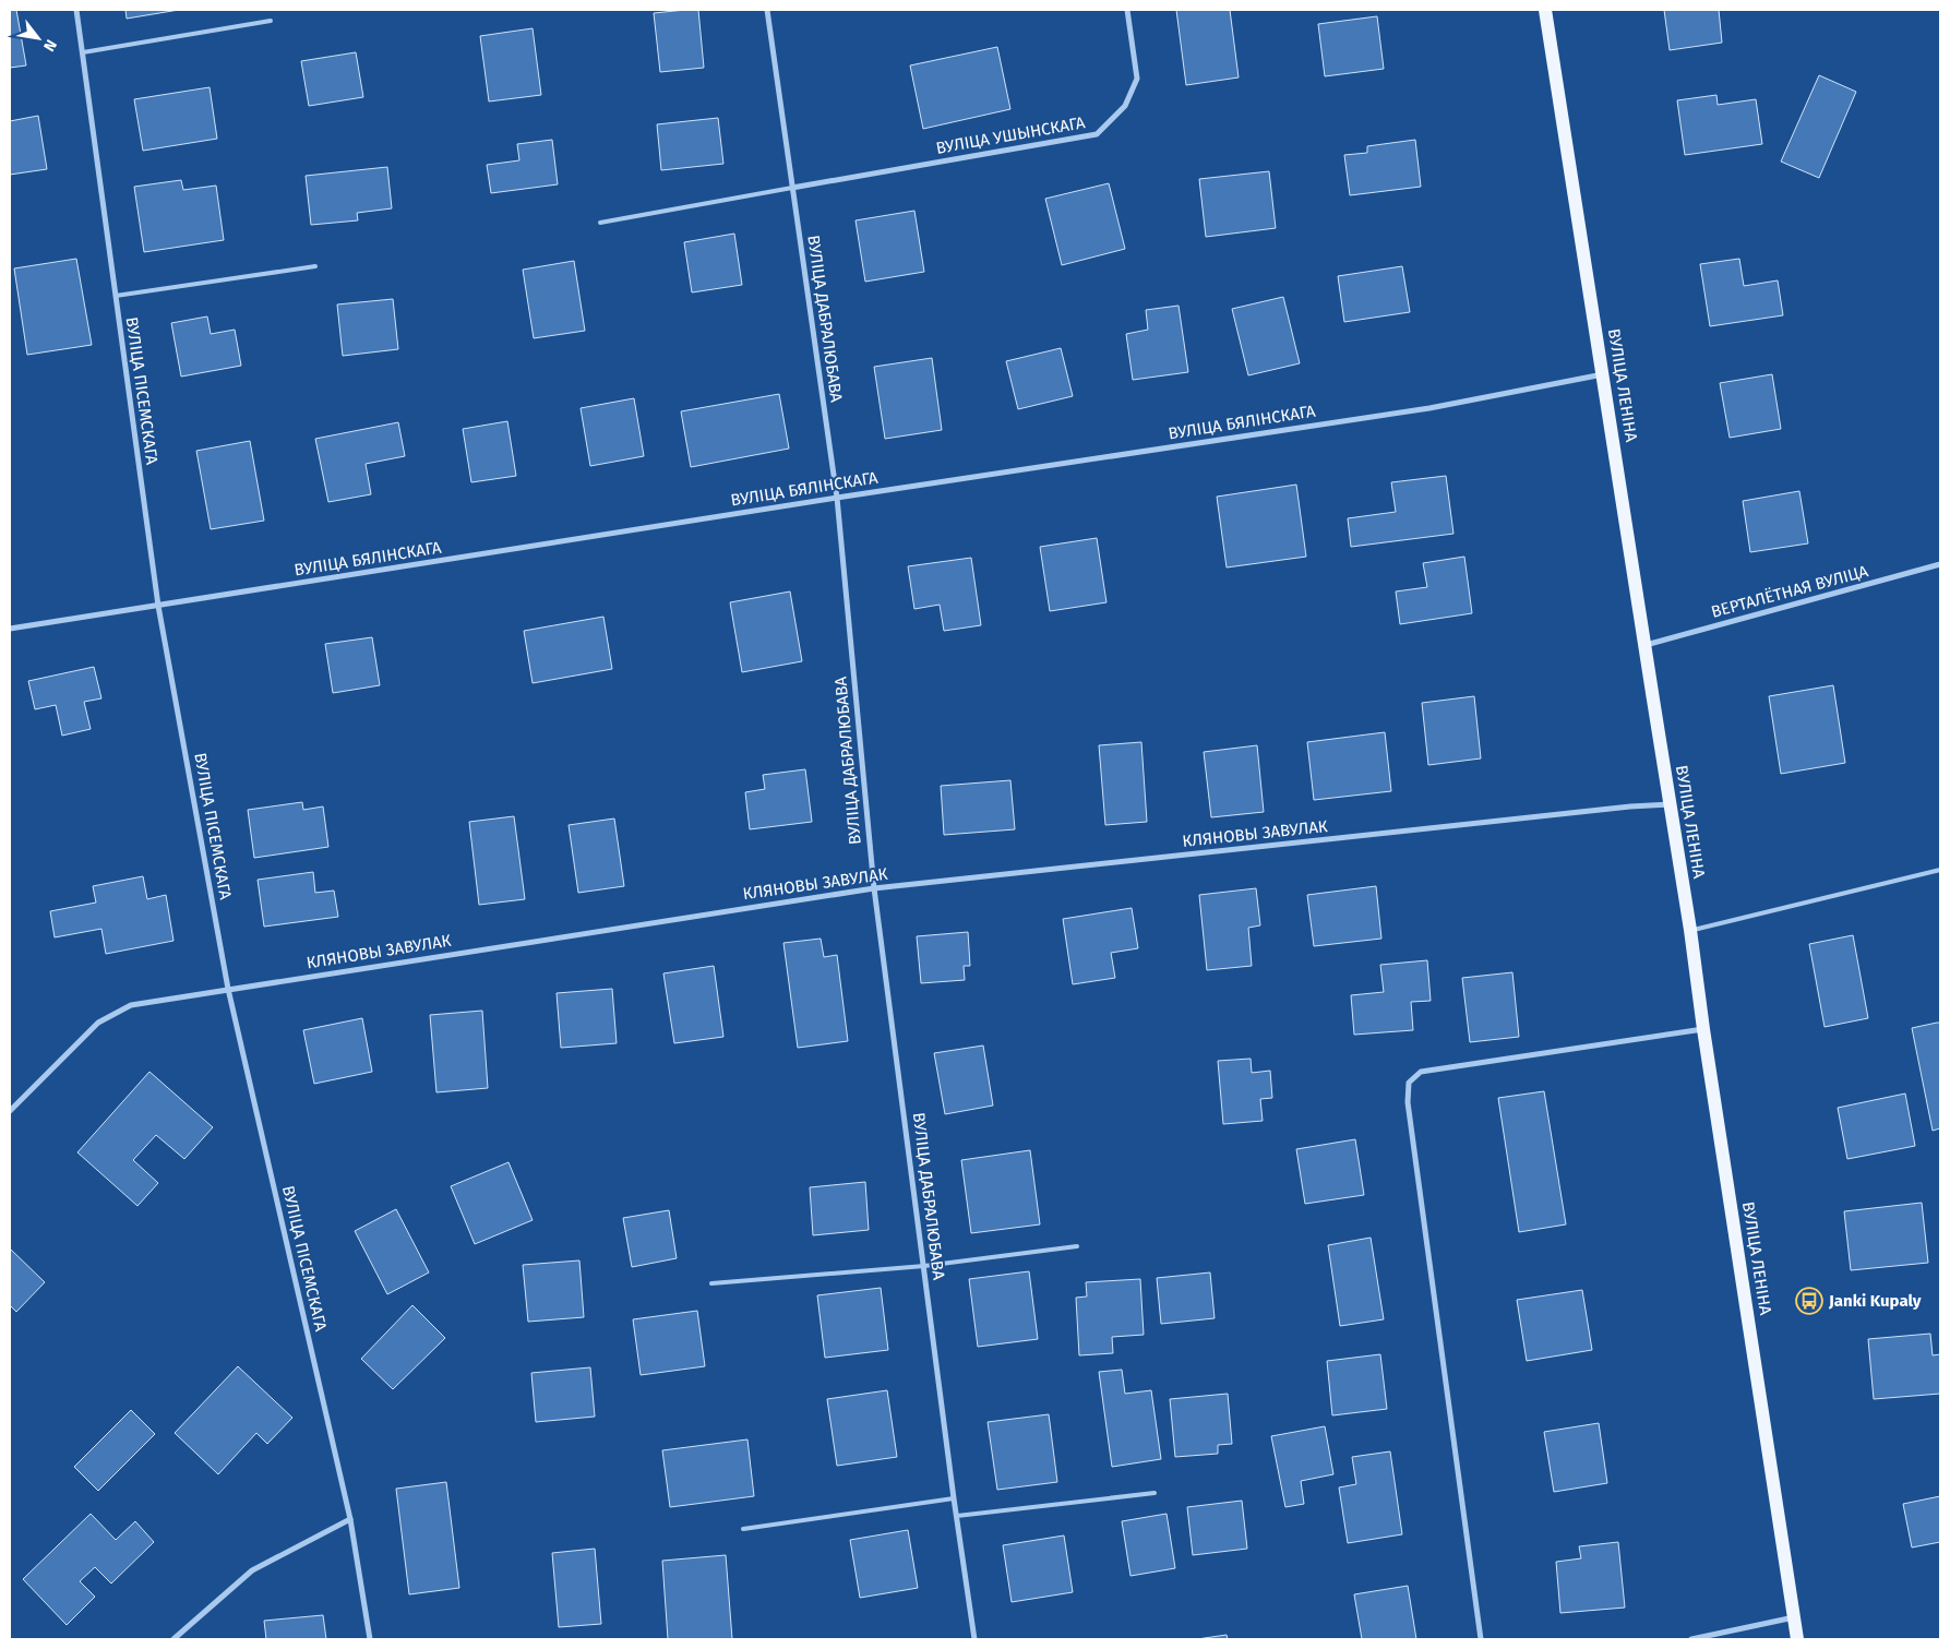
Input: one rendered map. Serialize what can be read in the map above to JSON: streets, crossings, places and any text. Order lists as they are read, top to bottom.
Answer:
{
  "streets": {
    "main road": ["ВУЛІЦА ЛЕНІНА"],
    "street": [
      "ВУЛІЦА УШЫНСКАГА",
      "ВУЛІЦА ДАБРАЛЮБАВА",
      "ВУЛІЦА ПІСЕМСКАГА",
      "ВУЛІЦА БЯЛІНСКАГА",
      "ВЕРТАЛЁТНАЯ ВУЛІЦА",
      "КЛЯНОВЫ ЗАВУЛАК"
    ]
  },
  "crossings": [
    ["ВУЛІЦА УШЫНСКАГА", "ВУЛІЦА ДАБРАЛЮБАВА"],
    ["ВУЛІЦА ДАБРАЛЮБАВА", "ВУЛІЦА БЯЛІНСКАГА"],
    ["ВУЛІЦА ДАБРАЛЮБАВА", "КЛЯНОВЫ ЗАВУЛАК"],
    ["ВУЛІЦА ЛЕНІНА", "ВУЛІЦА БЯЛІНСКАГА"],
    ["ВУЛІЦА ЛЕНІНА", "ВЕРТАЛЁТНАЯ ВУЛІЦА"],
    ["ВУЛІЦА ЛЕНІНА", "КЛЯНОВЫ ЗАВУЛАК"],
    ["ВУЛІЦА ПІСЕМСКАГА", "ВУЛІЦА БЯЛІНСКАГА"],
    ["ВУЛІЦА ПІСЕМСКАГА", "КЛЯНОВЫ ЗАВУЛАК"]
  ],
  "places": {
    "bus stop": ["Janki Kupaly"]
  },
  "north": "bottom right"
}
